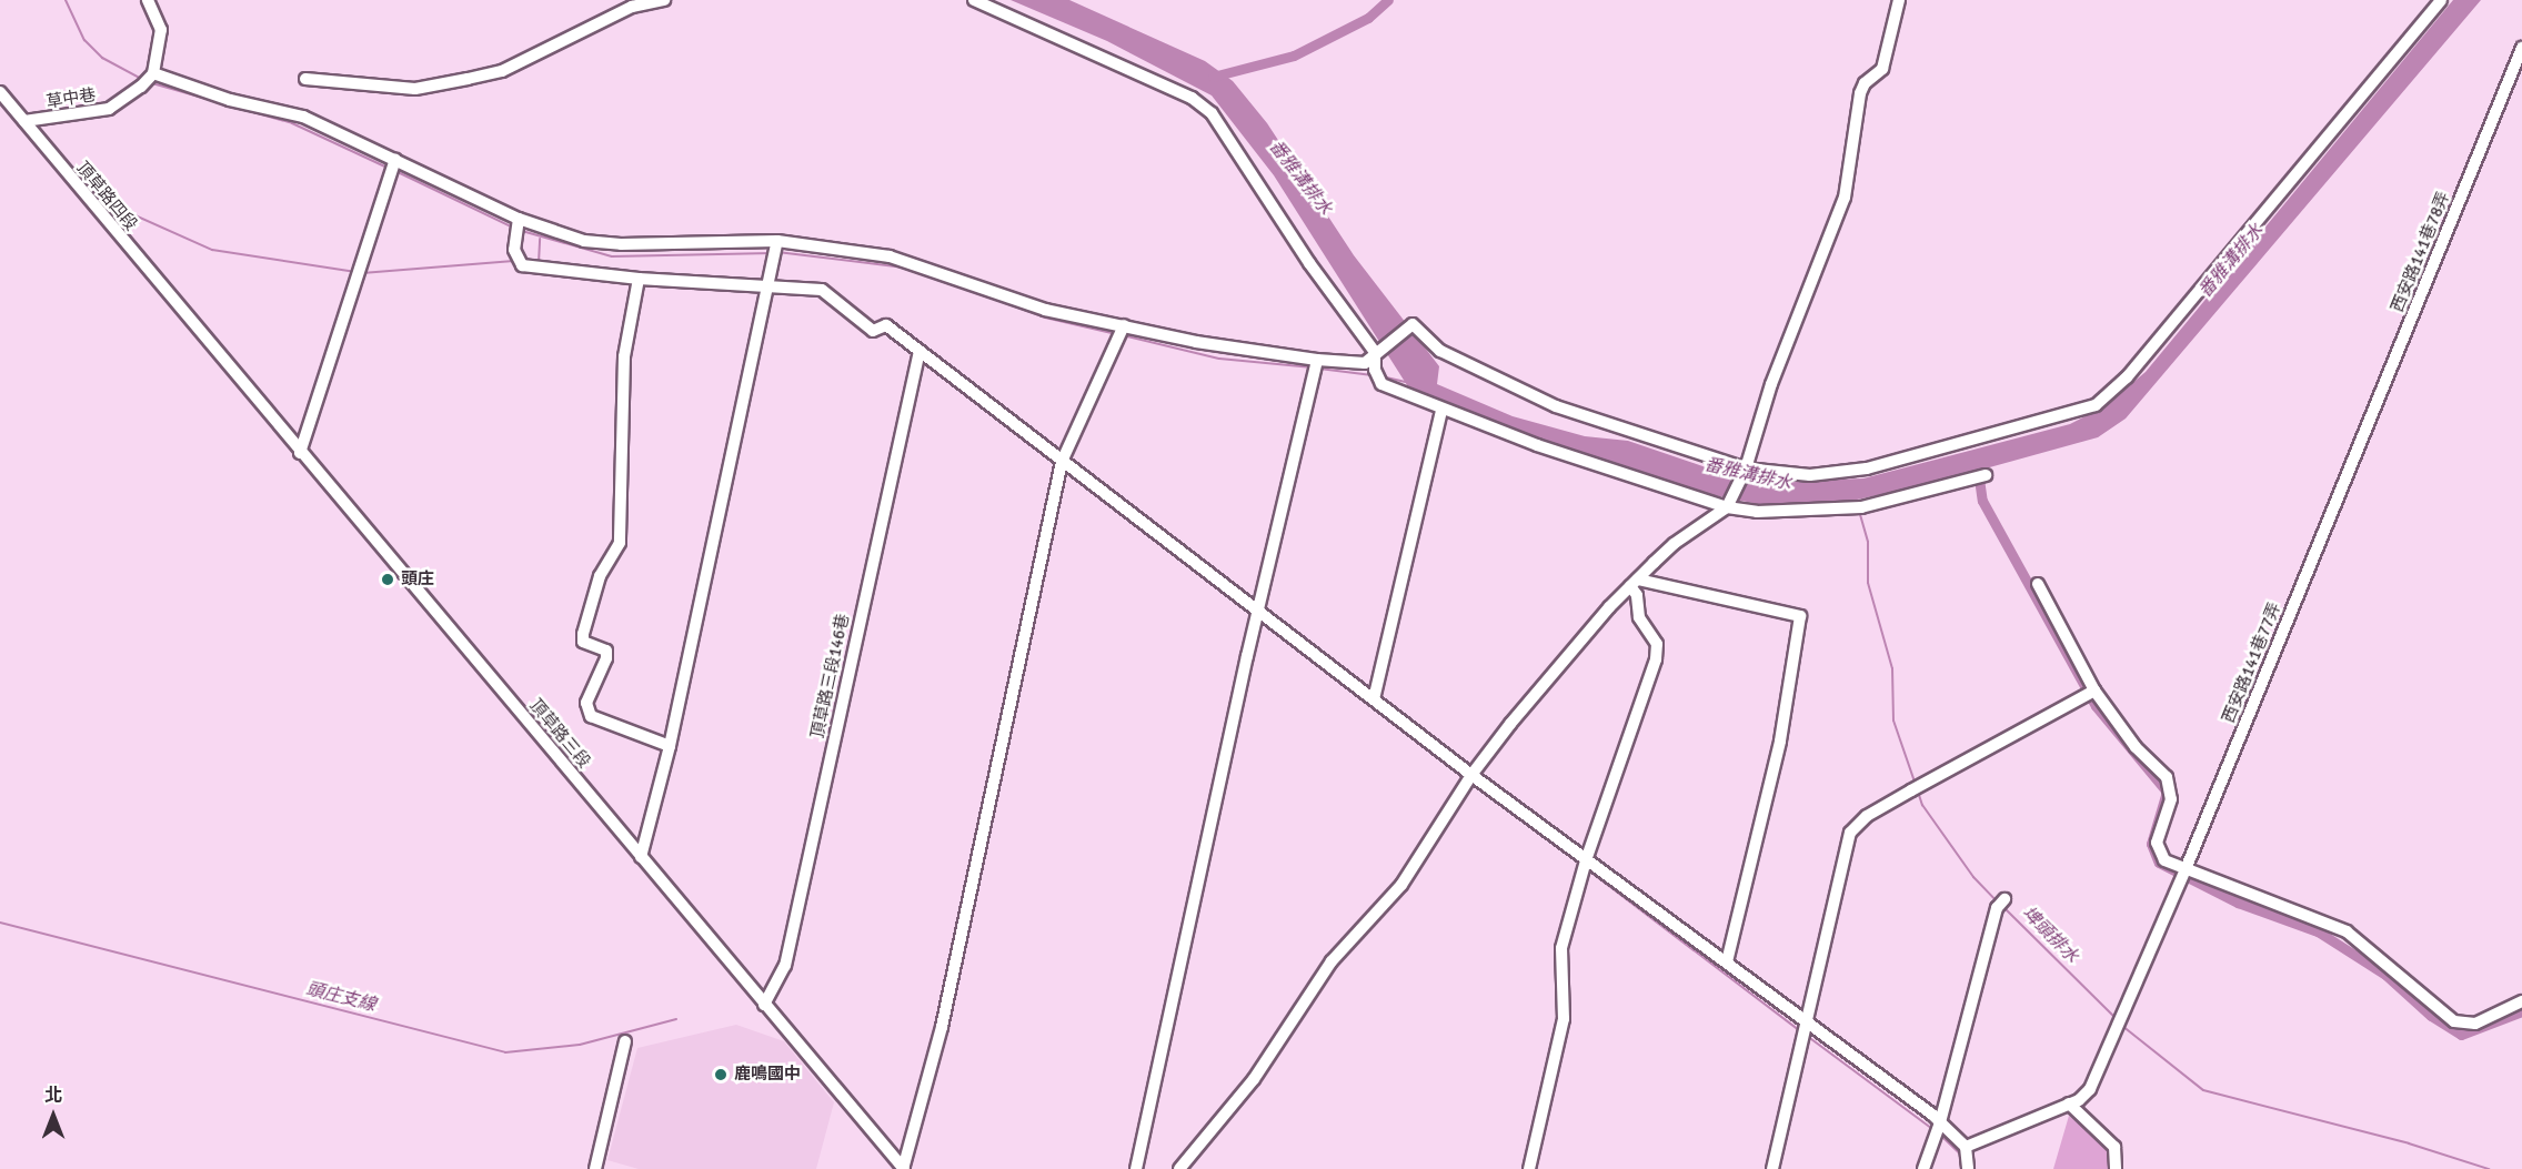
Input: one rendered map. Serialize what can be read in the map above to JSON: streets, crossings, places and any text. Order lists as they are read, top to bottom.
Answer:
{
  "streets": {
    "street": [
      "草中巷",
      "頂草路四段",
      "西安路141巷78弄",
      "西安路141巷77弄",
      "頂草路三段146巷",
      "頂草路三段"
    ]
  },
  "crossings": [
    ["草中巷", "頂草路四段"],
    ["頂草路四段", "頂草路三段"],
    ["西安路141巷78弄", "西安路141巷77弄"],
    ["頂草路三段146巷", "頂草路三段"]
  ],
  "water": ["番雅溝排水", "埤頭排水", "頭庄支線"],
  "places": ["頭庄", "鹿鳴國中"],
  "north": "top"
}
